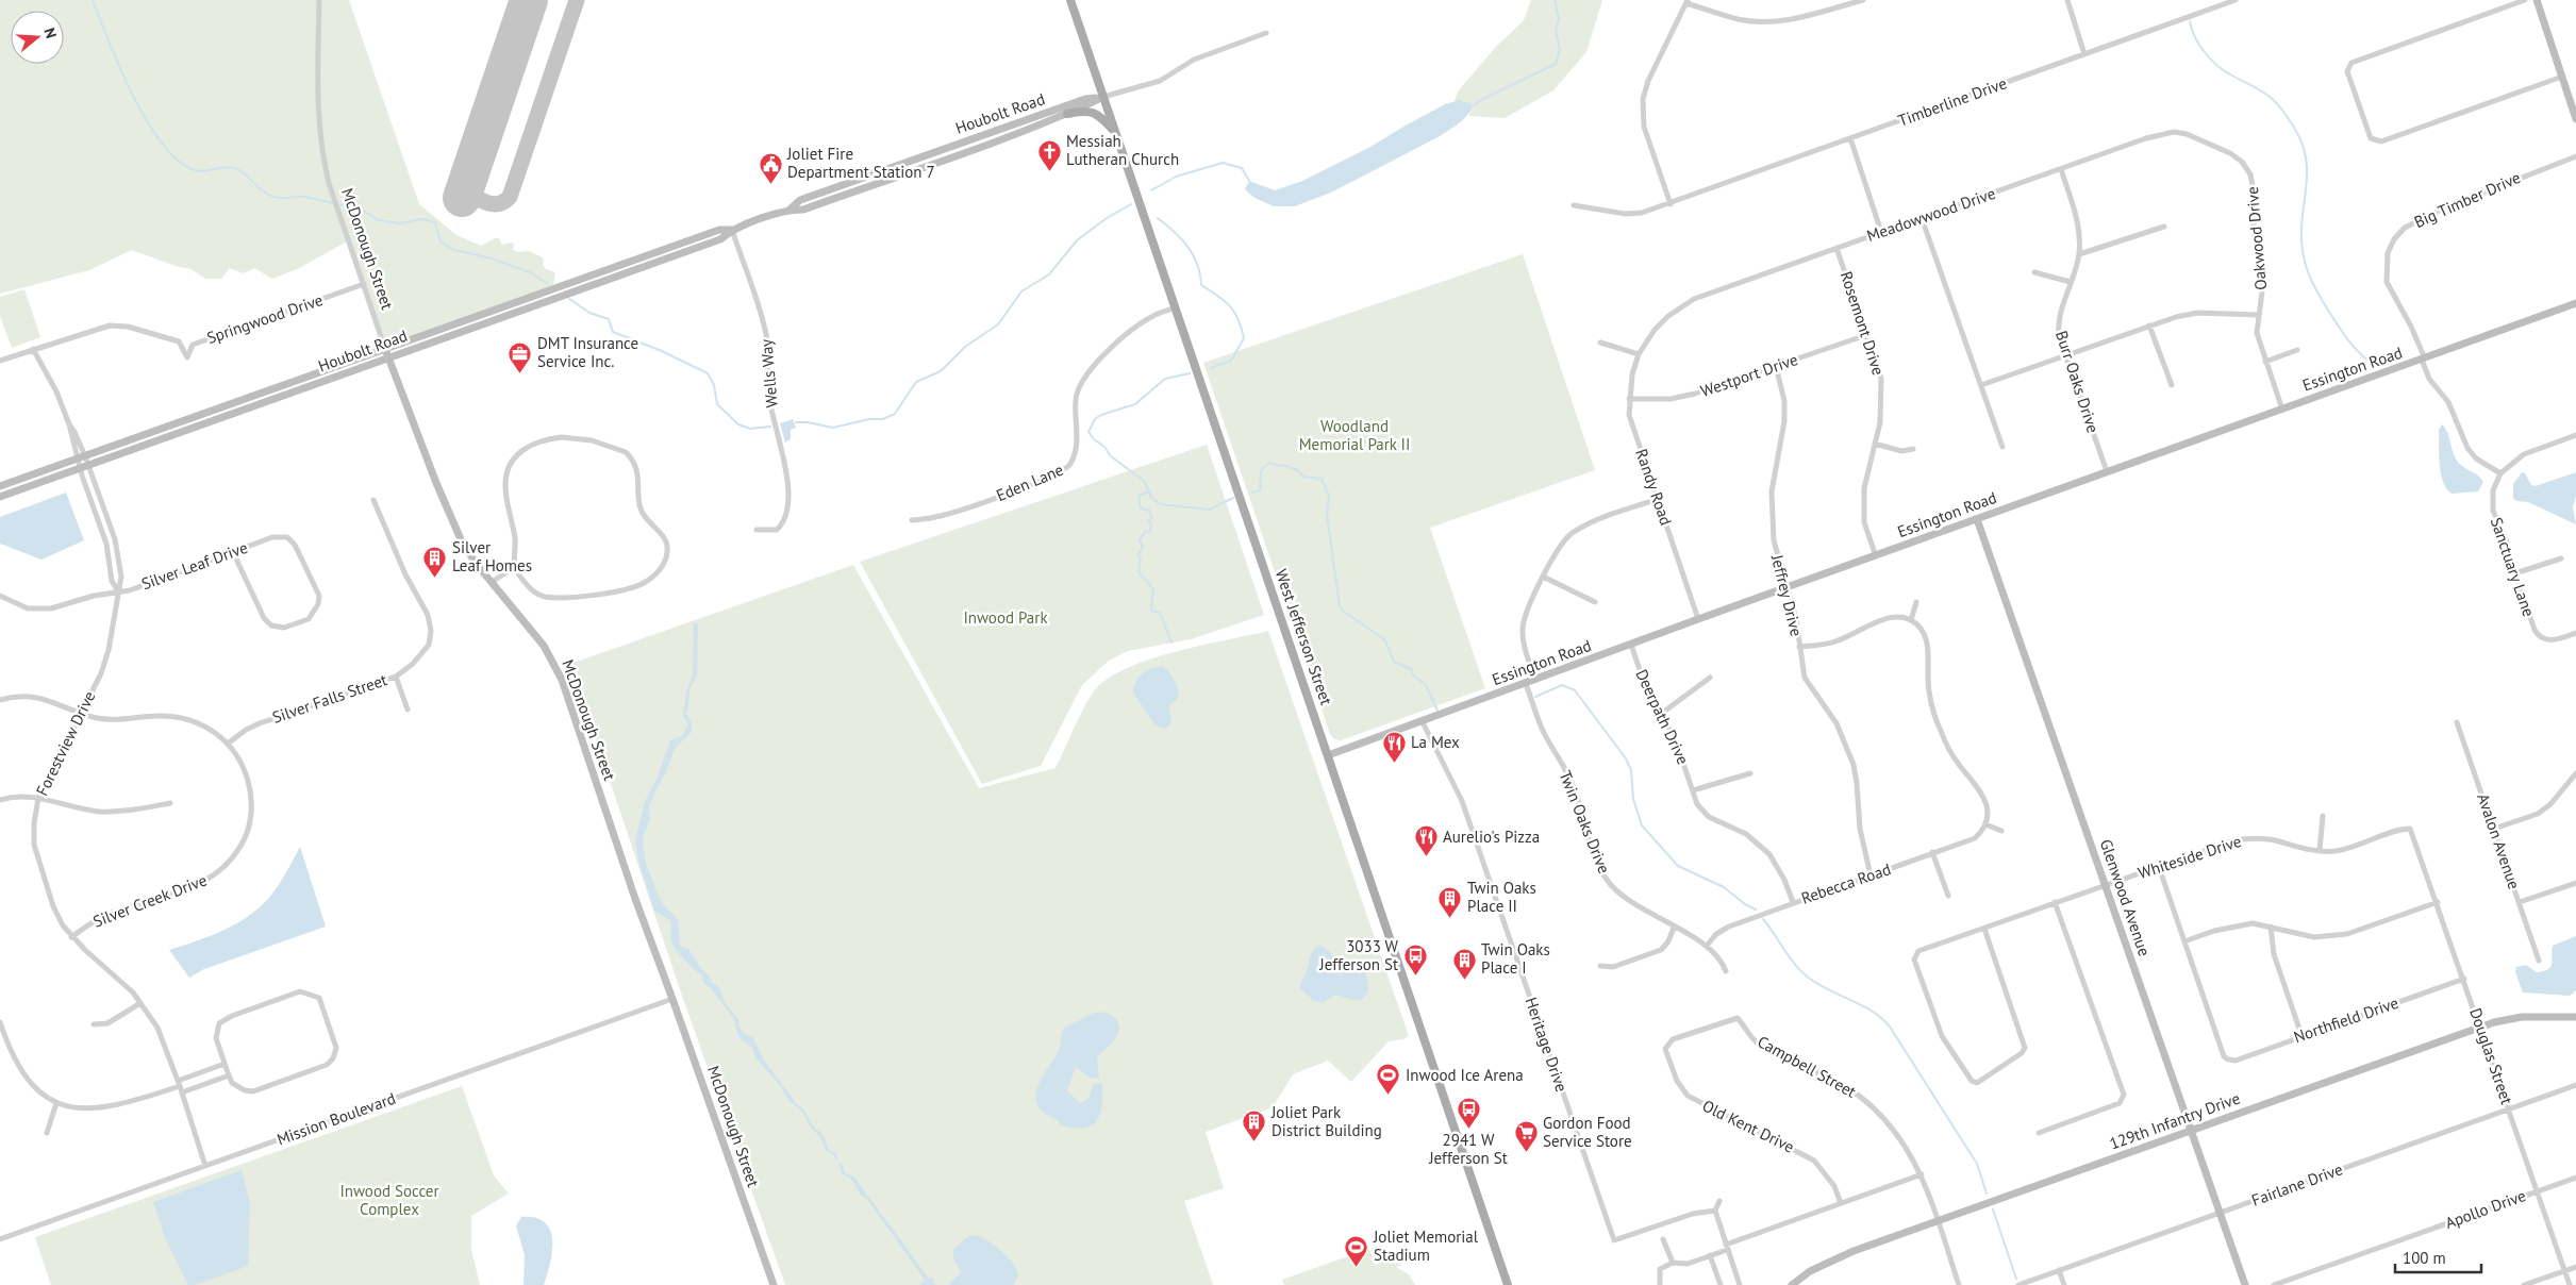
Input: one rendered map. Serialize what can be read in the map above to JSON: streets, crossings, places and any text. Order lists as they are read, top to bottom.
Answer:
{
  "streets": {
    "main road": [
      "Houbolt Road",
      "McDonough Street",
      "Essington Road",
      "West Jefferson Street",
      "Glenwood Avenue",
      "129th Infantry Drive"
    ],
    "street": [
      "Timberline Drive",
      "Big Timber Drive",
      "Meadowwood Drive",
      "Oakwood Drive",
      "Springwood Drive",
      "Rosemont Drive",
      "Wells Way",
      "Westport Drive",
      "Burr Oaks Drive",
      "Eden Lane",
      "Randy Road",
      "Silver Leaf Drive",
      "Sanctuary Lane",
      "Jeffrey Drive",
      "Silver Falls Street",
      "Deerpath Drive",
      "Forestview Drive",
      "Twin Oaks Drive",
      "Avalon Avenue",
      "Whiteside Drive",
      "Rebecca Road",
      "Silver Creek Drive",
      "Northfield Drive",
      "Heritage Drive",
      "Douglas Street",
      "Campbell Street",
      "Mission Boulevard",
      "Old Kent Drive",
      "Fairlane Drive",
      "Apollo Drive"
    ]
  },
  "crossings": [
    ["Houbolt Road", "McDonough Street"],
    ["Houbolt Road", "Wells Way"],
    ["Houbolt Road", "West Jefferson Street"],
    ["Houbolt Road", "Forestview Drive"],
    ["Big Timber Drive", "Essington Road"],
    ["Meadowwood Drive", "Oakwood Drive"],
    ["Meadowwood Drive", "Rosemont Drive"],
    ["Meadowwood Drive", "Burr Oaks Drive"],
    ["Meadowwood Drive", "Randy Road"],
    ["Oakwood Drive", "Essington Road"],
    ["McDonough Street", "Springwood Drive"],
    ["McDonough Street", "Mission Boulevard"],
    ["Springwood Drive", "Forestview Drive"],
    ["Rosemont Drive", "Essington Road"],
    ["Rosemont Drive", "Westport Drive"],
    ["Essington Road", "Burr Oaks Drive"],
    ["Essington Road", "Randy Road"],
    ["Essington Road", "Jeffrey Drive"],
    ["Essington Road", "West Jefferson Street"],
    ["Essington Road", "Deerpath Drive"],
    ["Essington Road", "Twin Oaks Drive"],
    ["Essington Road", "Glenwood Avenue"],
    ["Essington Road", "Heritage Drive"],
    ["Westport Drive", "Randy Road"],
    ["Westport Drive", "Jeffrey Drive"],
    ["Eden Lane", "West Jefferson Street"],
    ["Silver Leaf Drive", "Forestview Drive"],
    ["Jeffrey Drive", "Rebecca Road"],
    ["Silver Falls Street", "Silver Creek Drive"],
    ["Deerpath Drive", "Rebecca Road"],
    ["Forestview Drive", "Silver Creek Drive"],
    ["Forestview Drive", "Mission Boulevard"],
    ["Twin Oaks Drive", "Rebecca Road"],
    ["Whiteside Drive", "Glenwood Avenue"],
    ["Whiteside Drive", "Douglas Street"],
    ["Glenwood Avenue", "129th Infantry Drive"],
    ["Glenwood Avenue", "Fairlane Drive"],
    ["Northfield Drive", "Douglas Street"],
    ["Douglas Street", "129th Infantry Drive"],
    ["Douglas Street", "Fairlane Drive"],
    ["Douglas Street", "Apollo Drive"],
    ["Campbell Street", "129th Infantry Drive"],
    ["Campbell Street", "Old Kent Drive"]
  ],
  "parks": ["Woodland Memorial Park II", "Inwood Park", "Inwood Soccer Complex"],
  "places": {
    "church": ["Messiah Lutheran Church"],
    "public building": ["Joliet Fire Department Station 7"],
    "office": ["DMT Insurance Service Inc."],
    "building": [
      "Silver Leaf Homes",
      "Twin Oaks Place II",
      "Twin Oaks Place I",
      "Joliet Park District Building"
    ],
    "restaurant": ["La Mex", "Aurelio's Pizza"],
    "bus stop": ["3033 W Jefferson St", "2941 W Jefferson St"],
    "sports": ["Inwood Ice Arena", "Joliet Memorial Stadium"],
    "supermarket": ["Gordon Food Service Store"]
  },
  "scale_bar": "100 m",
  "north": "right"
}
